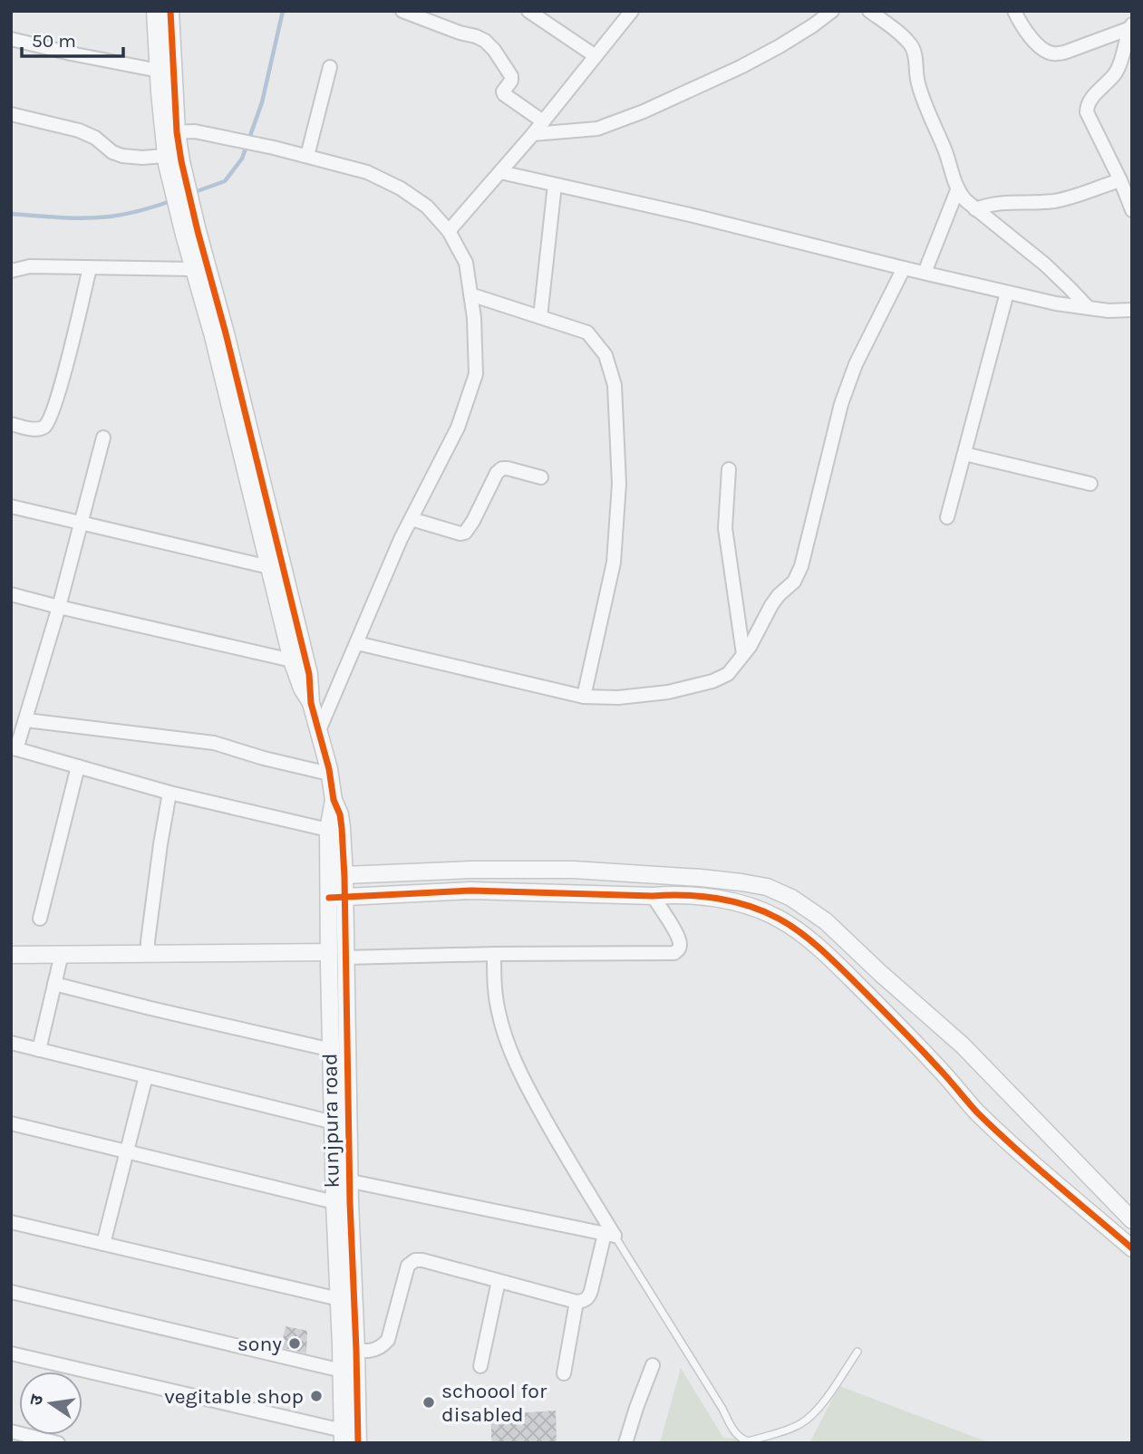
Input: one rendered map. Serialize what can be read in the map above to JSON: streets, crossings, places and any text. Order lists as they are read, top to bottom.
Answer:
{
  "streets": {
    "street": ["kunjpura road"]
  },
  "places": ["sony", "vegitable shop", "schoool for disabled"],
  "scale_bar": "50 m",
  "north": "left"
}
